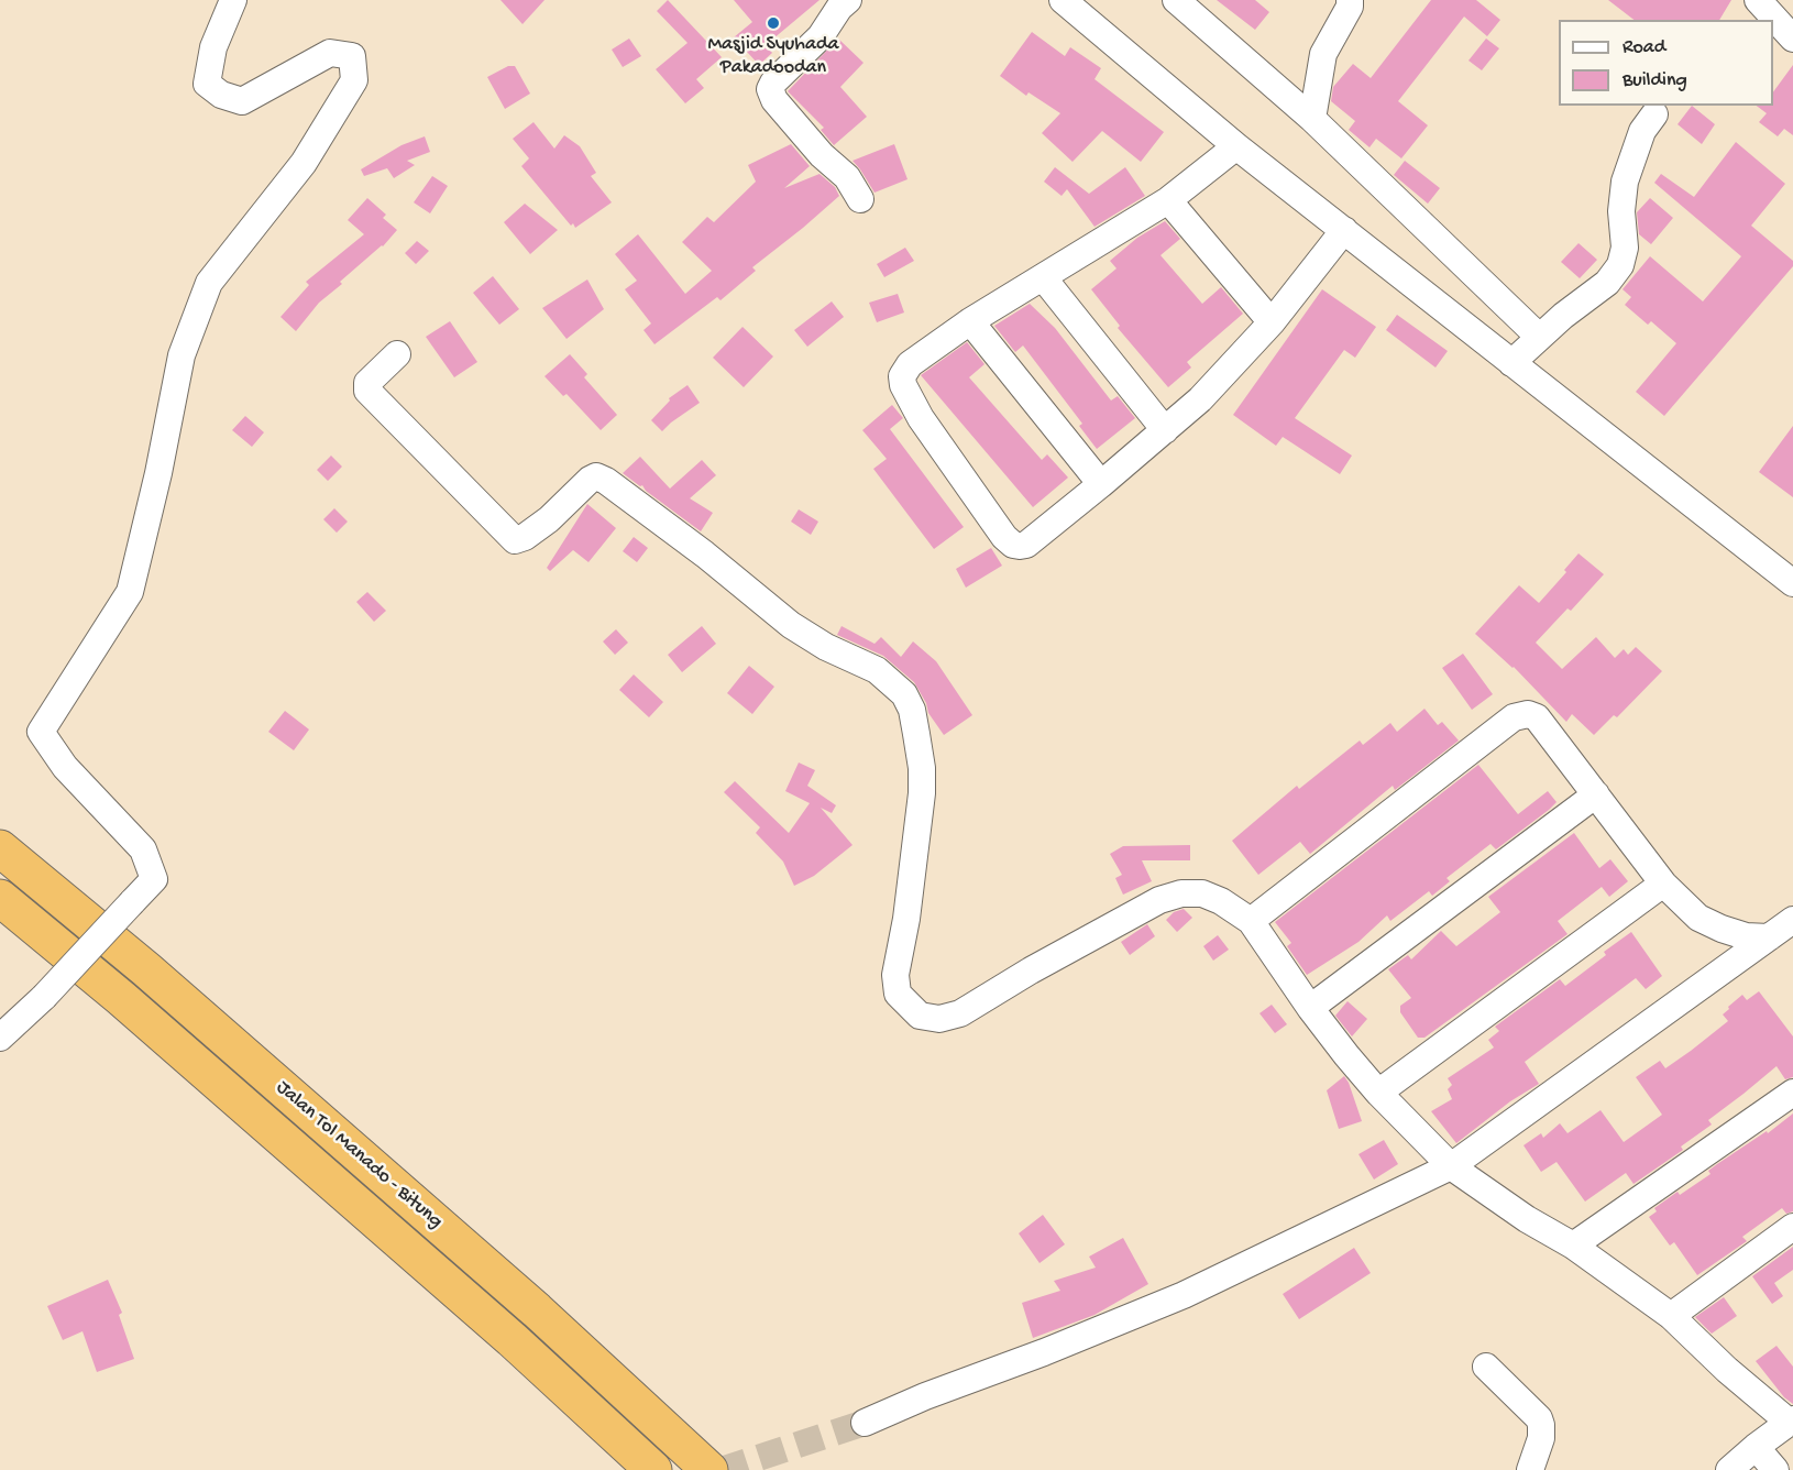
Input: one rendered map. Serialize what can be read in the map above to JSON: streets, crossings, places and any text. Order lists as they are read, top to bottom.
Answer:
{
  "streets": {
    "highway": ["Jalan Tol Manado - Bitung"]
  },
  "places": ["Masjid Syuhada Pakadoodan"],
  "legend": ["Road", "Building"]
}
